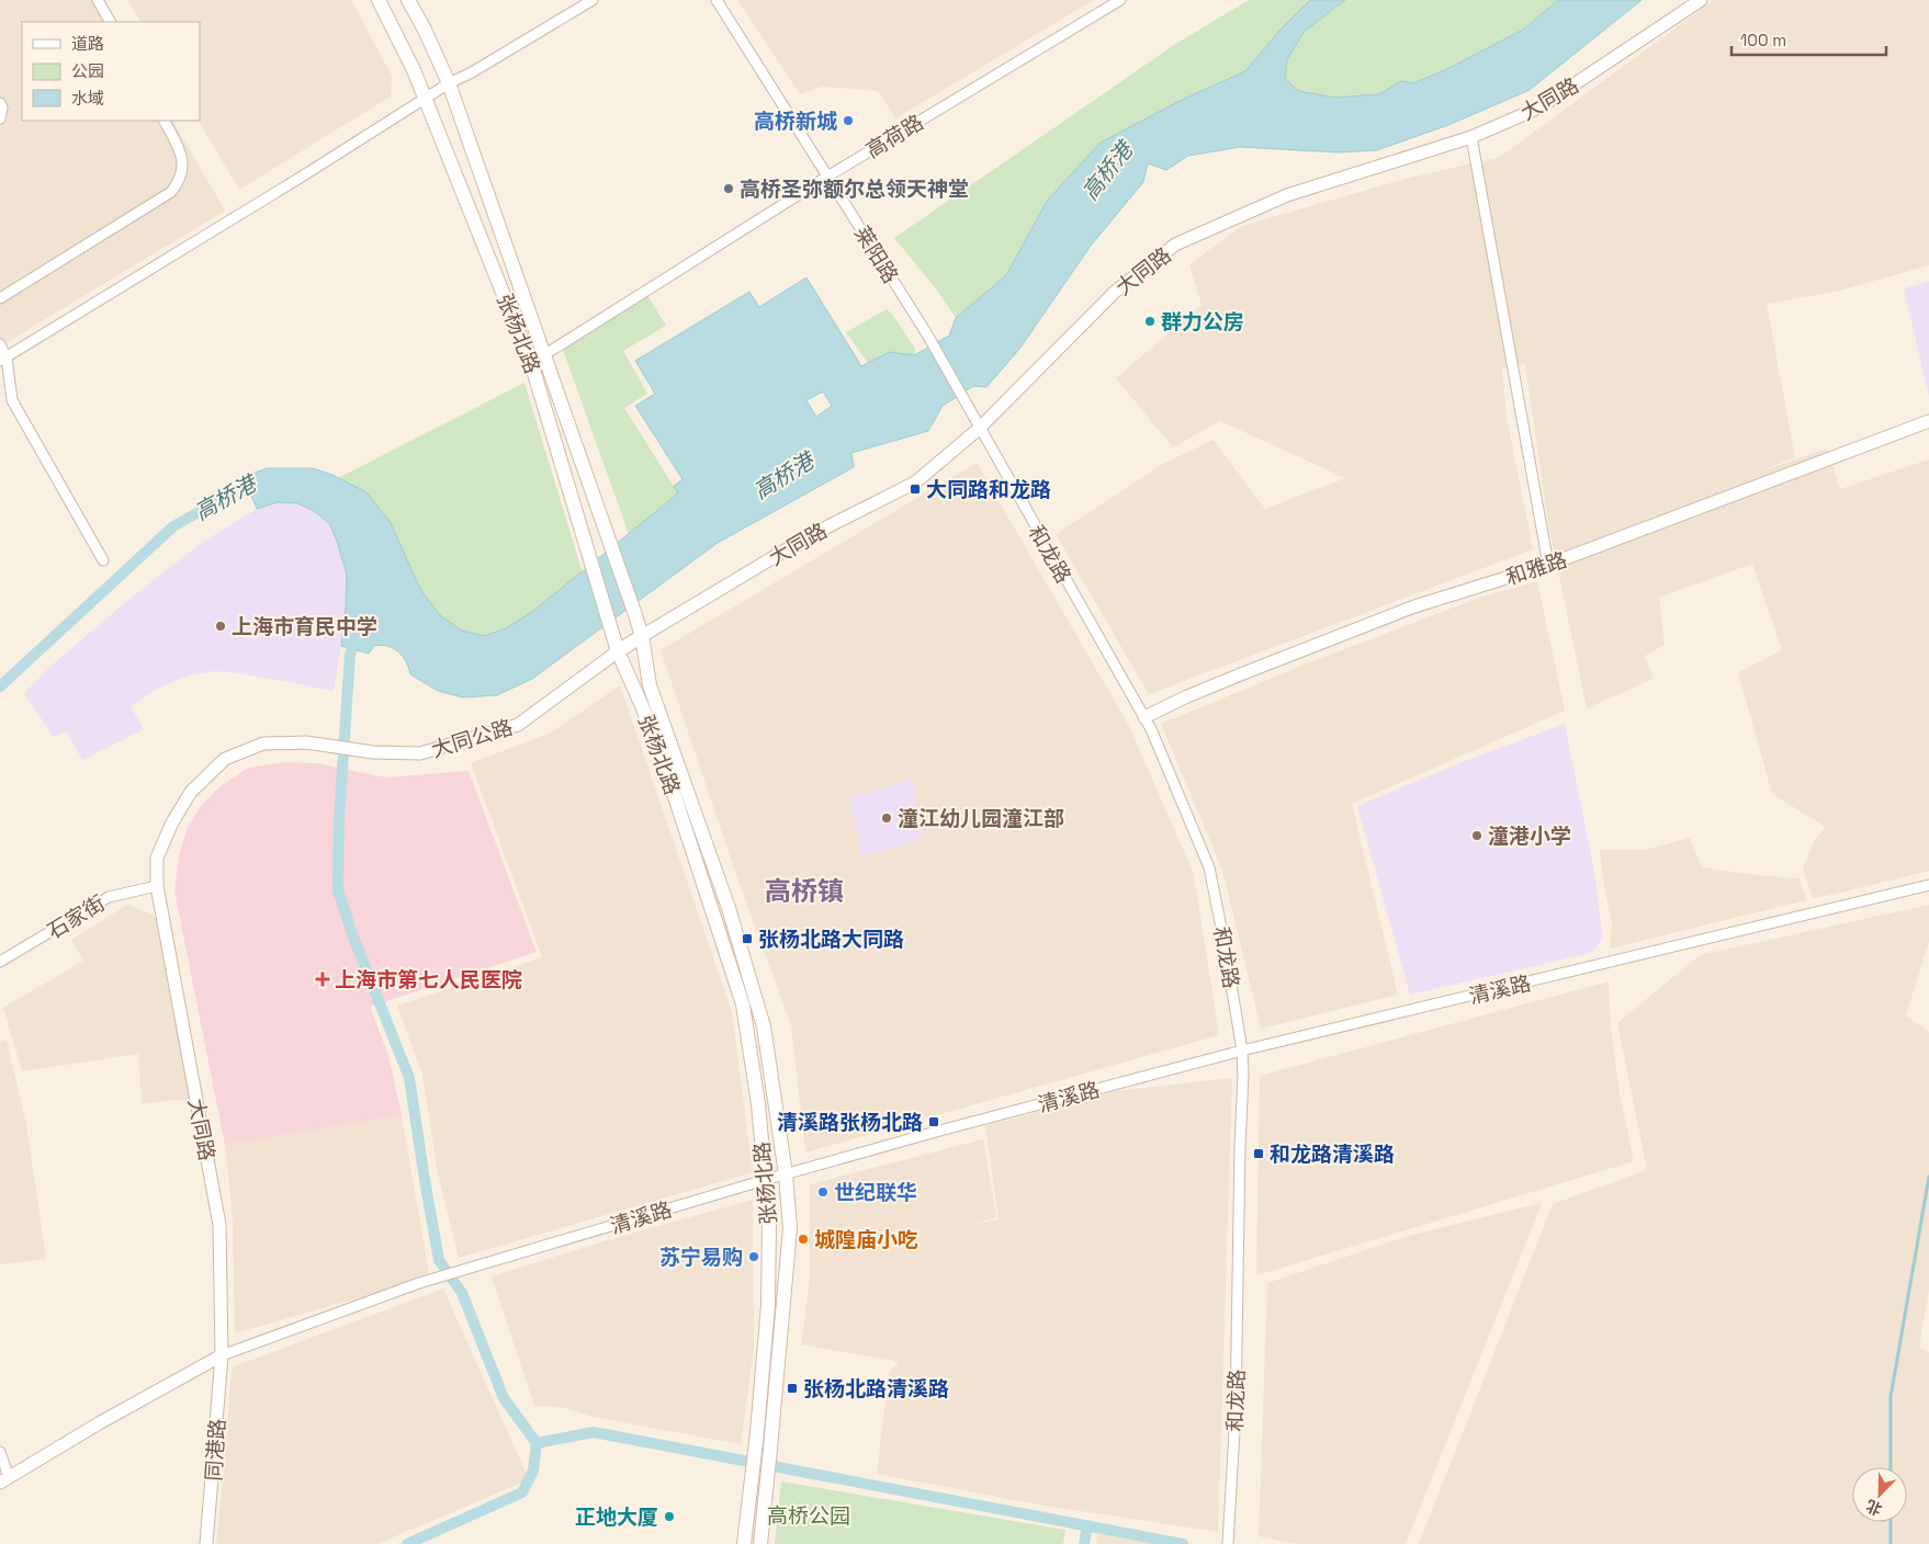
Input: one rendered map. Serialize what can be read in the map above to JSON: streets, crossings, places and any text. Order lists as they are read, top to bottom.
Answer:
{
  "streets": {
    "main road": ["张杨北路", "大同公路"],
    "street": [
      "大同路",
      "高荷路",
      "莱阳路",
      "和龙路",
      "和雅路",
      "石家街",
      "清溪路",
      "同港路"
    ]
  },
  "crossings": [
    ["大同路", "莱阳路"],
    ["大同路", "张杨北路"],
    ["大同路", "和龙路"],
    ["大同路", "大同公路"],
    ["大同路", "石家街"],
    ["大同路", "清溪路"],
    ["大同路", "同港路"],
    ["高荷路", "莱阳路"],
    ["高荷路", "张杨北路"],
    ["莱阳路", "和龙路"],
    ["张杨北路", "大同公路"],
    ["张杨北路", "清溪路"],
    ["和龙路", "和雅路"],
    ["和龙路", "清溪路"],
    ["清溪路", "同港路"]
  ],
  "districts": ["高桥镇"],
  "water": ["高桥港"],
  "parks": ["高桥公园"],
  "places": {
    "other": [
      "高桥新城",
      "高桥圣弥额尔总领天神堂",
      "群力公房",
      "上海市育民中学",
      "潼江幼儿园潼江部",
      "潼港小学",
      "世纪联华",
      "城隍庙小吃",
      "苏宁易购",
      "正地大厦"
    ],
    "transit": [
      "大同路和龙路",
      "张杨北路大同路",
      "清溪路张杨北路",
      "和龙路清溪路",
      "张杨北路清溪路"
    ],
    "health": ["上海市第七人民医院"]
  },
  "legend": ["道路", "公园", "水域"],
  "scale_bar": "100 m",
  "north": "bottom left"
}
